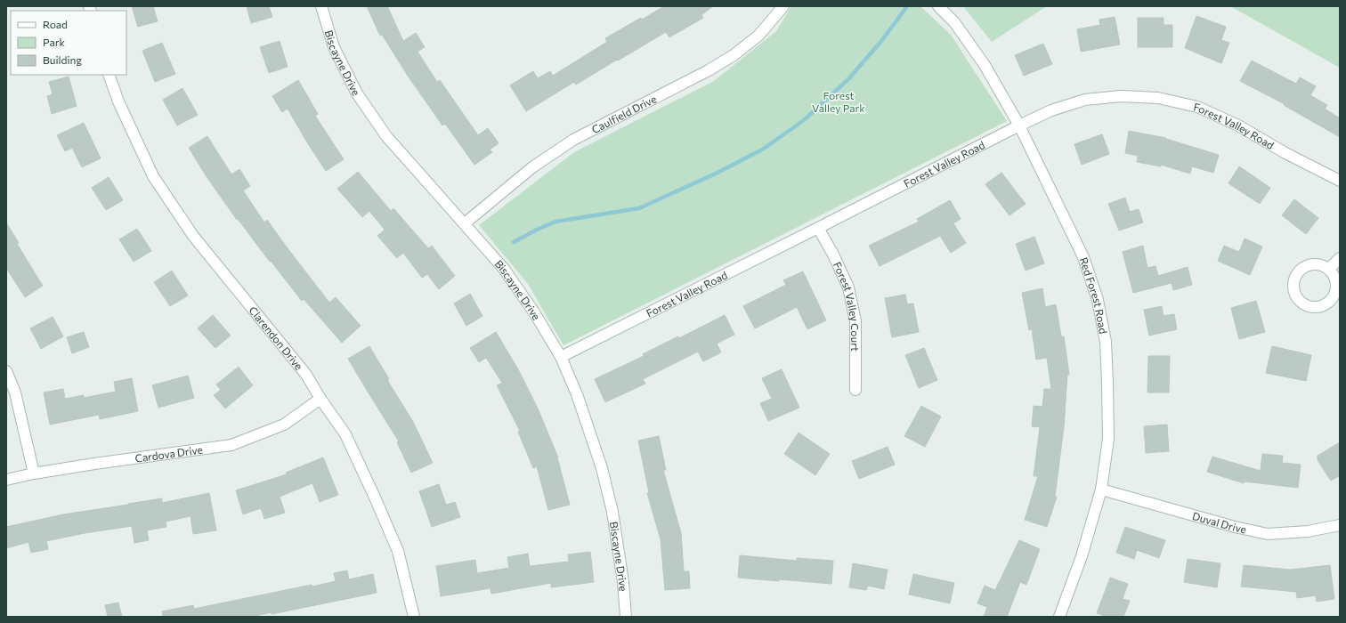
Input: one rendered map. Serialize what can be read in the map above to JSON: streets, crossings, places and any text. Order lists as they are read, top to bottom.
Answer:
{
  "streets": {
    "street": [
      "Biscayne Drive",
      "Caulfield Drive",
      "Forest Valley Road",
      "Red Forest Road",
      "Forest Valley Court",
      "Clarendon Drive",
      "Cardova Drive",
      "Duval Drive"
    ]
  },
  "crossings": [
    ["Biscayne Drive", "Caulfield Drive"],
    ["Biscayne Drive", "Forest Valley Road"],
    ["Forest Valley Road", "Red Forest Road"],
    ["Forest Valley Road", "Forest Valley Court"],
    ["Red Forest Road", "Duval Drive"],
    ["Clarendon Drive", "Cardova Drive"]
  ],
  "parks": ["Forest Valley Park"],
  "legend": ["Road", "Park", "Building"]
}
